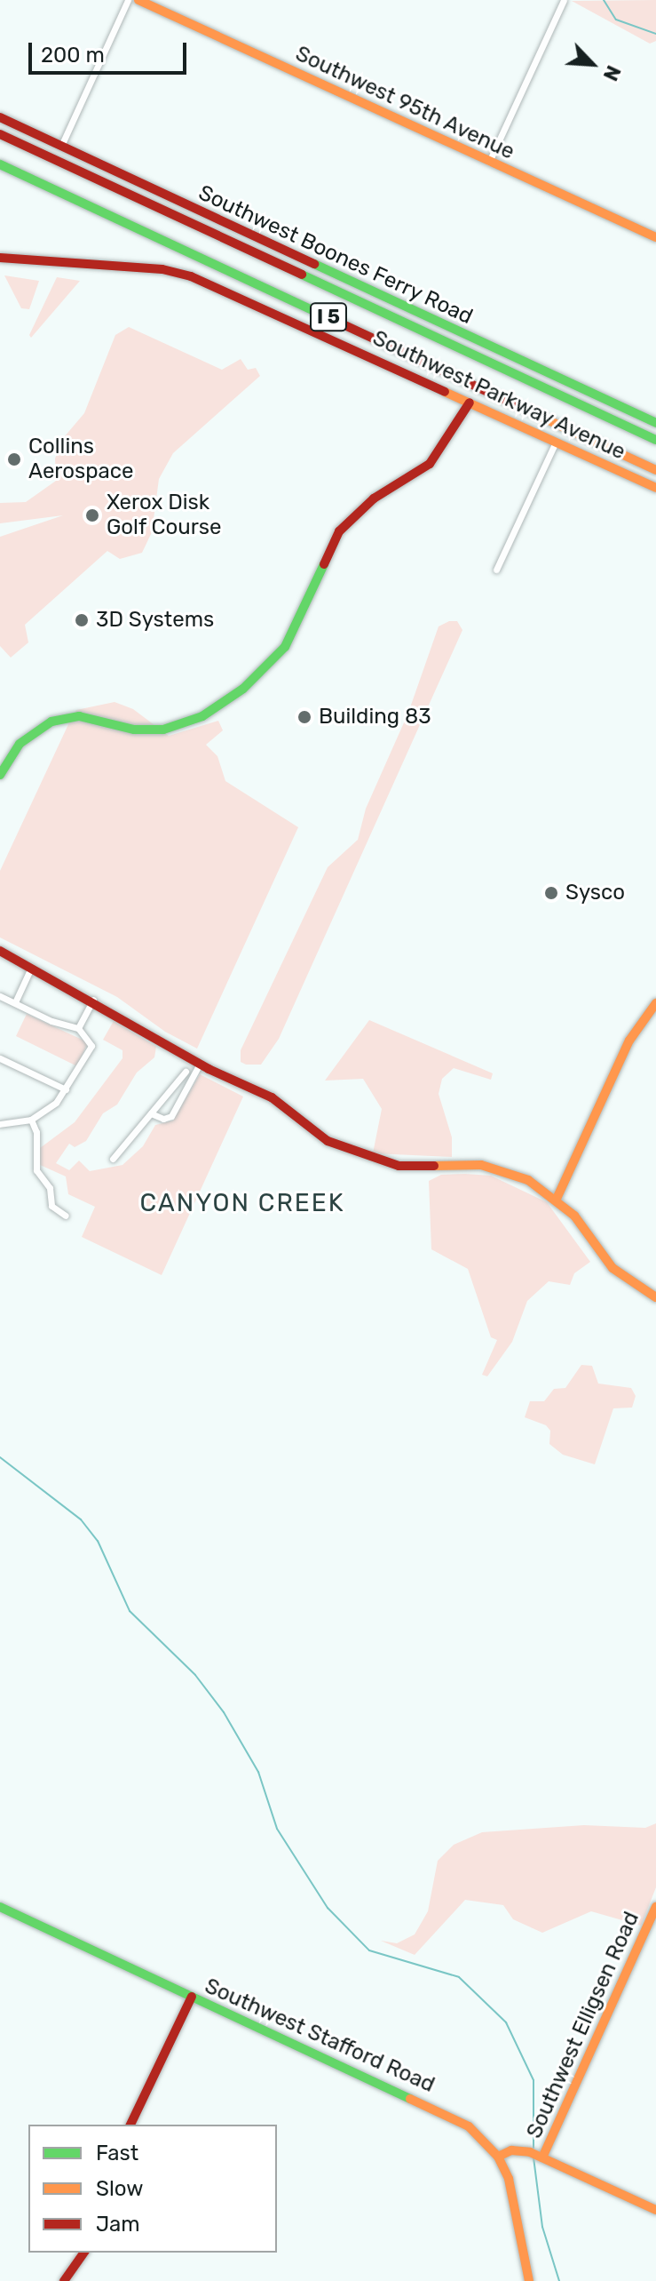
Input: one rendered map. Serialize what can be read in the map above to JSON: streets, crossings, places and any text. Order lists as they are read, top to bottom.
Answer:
{
  "streets": {
    "main road": [
      "Southwest 95th Avenue",
      "Southwest Boones Ferry Road",
      "I 5",
      "Southwest Parkway Avenue",
      "Southwest Elligsen Road",
      "Southwest Stafford Road"
    ]
  },
  "districts": ["CANYON CREEK"],
  "places": [
    "Collins Aerospace",
    "Xerox Disk Golf Course",
    "3D Systems",
    "Building 83",
    "Sysco"
  ],
  "legend": ["Fast", "Slow", "Jam"],
  "scale_bar": "200 m",
  "north": "bottom right"
}
